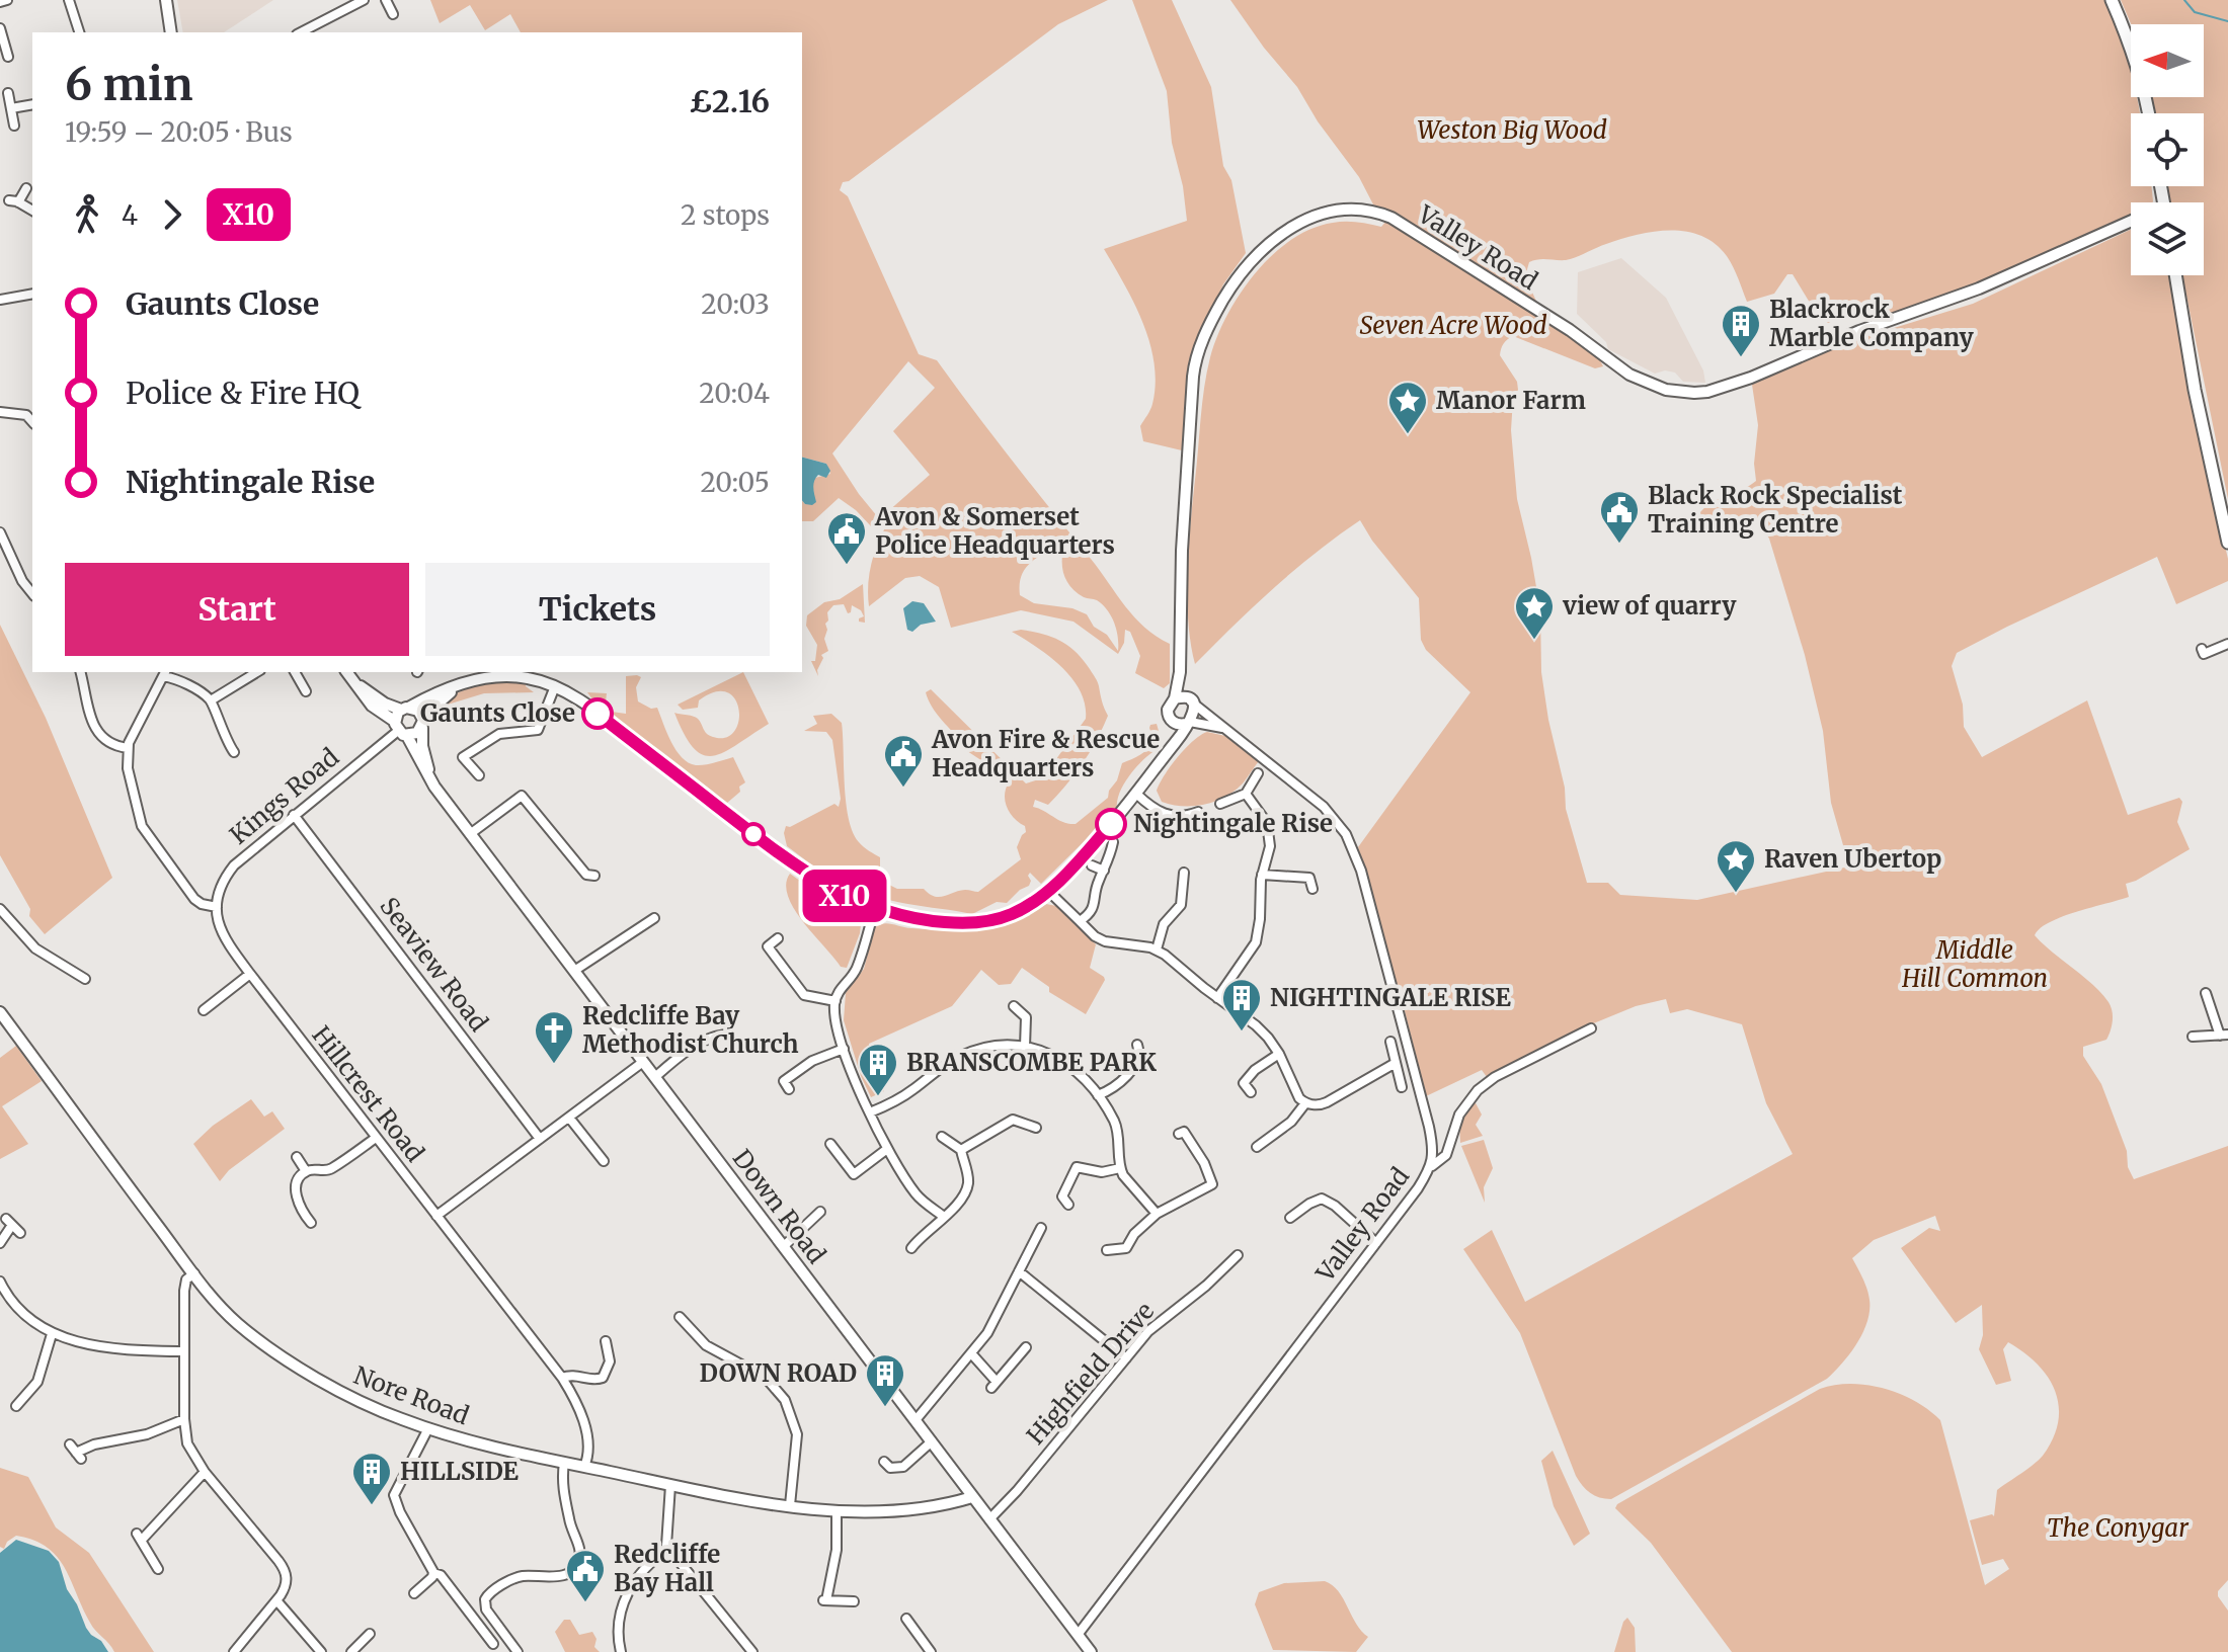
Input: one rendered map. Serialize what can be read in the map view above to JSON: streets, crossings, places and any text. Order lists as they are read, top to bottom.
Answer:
{
  "streets": {
    "street": [
      "Valley Road",
      "Kings Road",
      "Seaview Road",
      "Hillcrest Road",
      "Down Road",
      "Highfield Drive",
      "Nore Road"
    ]
  },
  "crossings": [
    ["Valley Road", "Down Road"],
    ["Kings Road", "Seaview Road"],
    ["Kings Road", "Hillcrest Road"],
    ["Kings Road", "Down Road"],
    ["Hillcrest Road", "Nore Road"],
    ["Down Road", "Highfield Drive"],
    ["Down Road", "Nore Road"]
  ],
  "parks": [
    "Weston Big Wood",
    "Seven Acre Wood",
    "Middle Hill Common",
    "The Conygar"
  ],
  "places": {
    "building": [
      "Blackrock Marble Company",
      "NIGHTINGALE RISE",
      "BRANSCOMBE PARK",
      "DOWN ROAD",
      "HILLSIDE"
    ],
    "place": ["Manor Farm", "view of quarry", "Raven Ubertop"],
    "public building": [
      "Black Rock Specialist Training Centre",
      "Avon & Somerset Police Headquarters",
      "Avon Fire & Rescue Headquarters",
      "Redcliffe Bay Hall"
    ],
    "other": ["Gaunts Close", "Nightingale Rise"],
    "church": ["Redcliffe Bay Methodist Church"]
  },
  "lines": ["bus line X10"],
  "north": "left",
  "page": {
    "on_map": "X10",
    "heading": ["6 min", "19:59 – 20:05 · Bus", "£2.16"],
    "legs": ["4", "X10", "2 stops"],
    "list": [
      {
        "name": "Gaunts Close",
        "value": "20:03"
      },
      {
        "name": "Police & Fire HQ",
        "value": "20:04"
      },
      {
        "name": "Nightingale Rise",
        "value": "20:05"
      }
    ],
    "buttons": ["Start", "Tickets"]
  }
}
